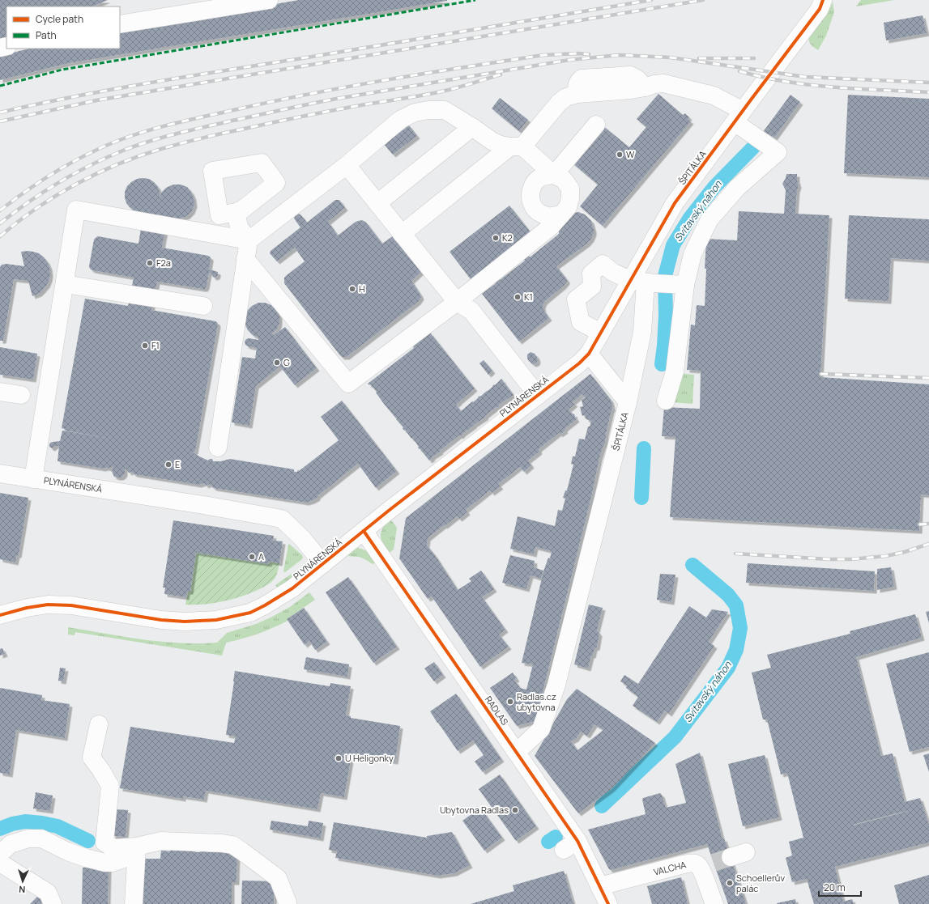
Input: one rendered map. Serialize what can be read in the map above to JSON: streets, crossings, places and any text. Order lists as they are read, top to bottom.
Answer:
{
  "streets": {
    "street": [
      "ŠPITÁLKA",
      "PLYNÁRENSKÁ",
      "RADLAS",
      "VALCHA"
    ]
  },
  "crossings": [
    ["ŠPITÁLKA", "PLYNÁRENSKÁ"],
    ["ŠPITÁLKA", "RADLAS"],
    ["PLYNÁRENSKÁ", "RADLAS"],
    ["RADLAS", "VALCHA"]
  ],
  "water": ["Svitavský náhon"],
  "places": [
    "W",
    "K2",
    "F2a",
    "H",
    "K1",
    "F1",
    "G",
    "E",
    "A",
    "Radlas.cz ubytovna",
    "U Heligonky",
    "Ubytovna Radlas",
    "Schoellerův palác"
  ],
  "legend": ["Cycle path", "Path"],
  "scale_bar": "20 m",
  "north": "bottom"
}
